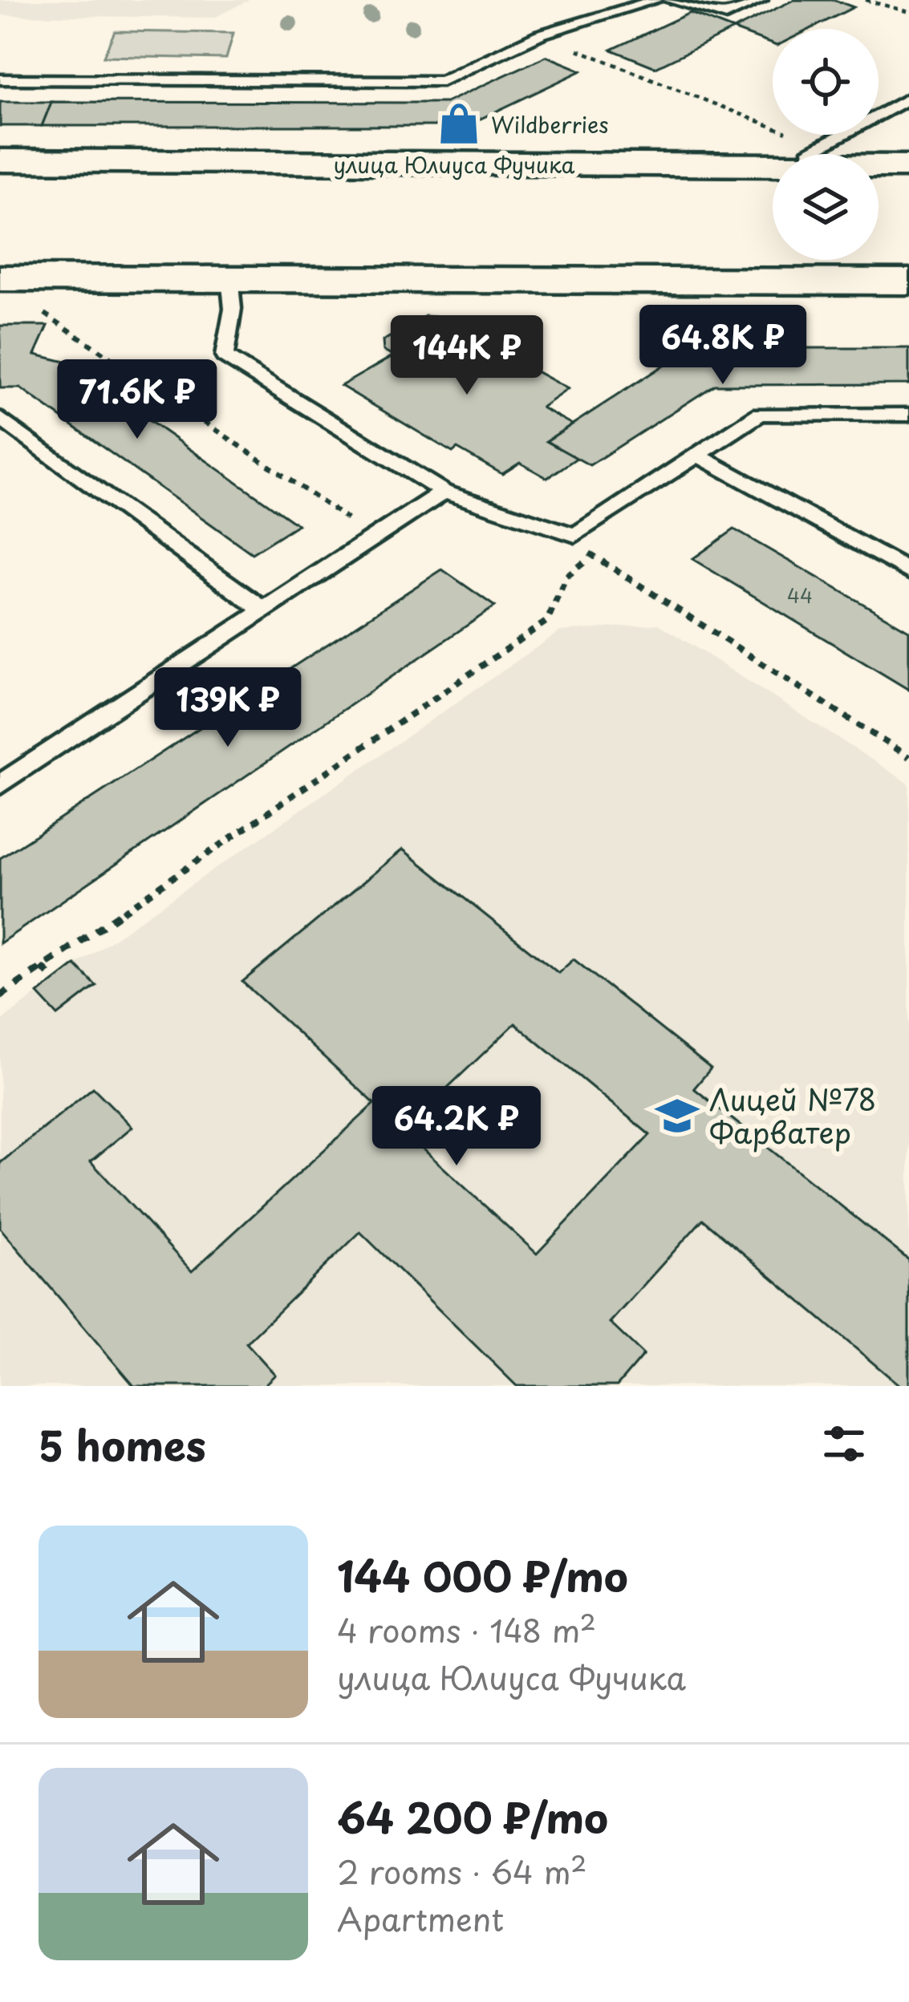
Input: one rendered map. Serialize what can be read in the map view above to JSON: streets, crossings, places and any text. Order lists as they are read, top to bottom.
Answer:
{
  "streets": {
    "main road": ["улица Юлиуса Фучика"]
  },
  "places": {
    "shop": ["Wildberries"],
    "school or university": ["Лицей №78 Фарватер"]
  },
  "house_numbers": ["44"],
  "page": {
    "price": [
      "64.8K ₽",
      "144K ₽",
      "71.6K ₽",
      "139K ₽",
      "64.2K ₽"
    ],
    "heading": "5 homes",
    "list": [
      {
        "name": "144 000 ₽/mo",
        "note": "4 rooms · 148 m² · улица Юлиуса Фучика"
      },
      {
        "name": "64 200 ₽/mo",
        "note": "2 rooms · 64 m² · Apartment"
      }
    ]
  }
}
